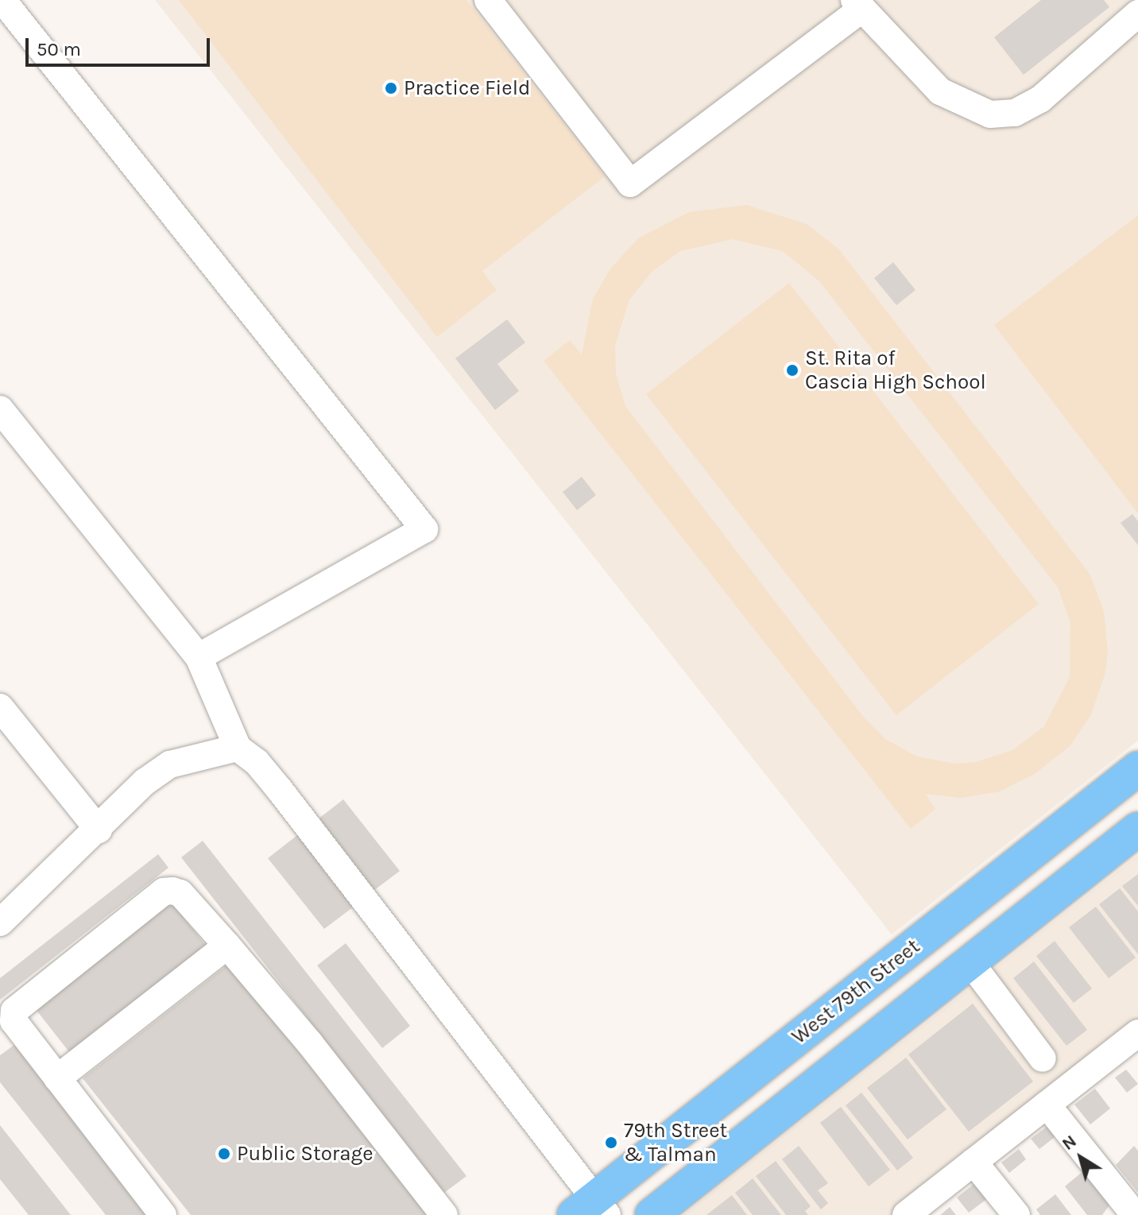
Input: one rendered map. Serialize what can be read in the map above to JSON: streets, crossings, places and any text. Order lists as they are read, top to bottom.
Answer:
{
  "streets": {
    "main road": ["West 79th Street"]
  },
  "places": [
    "Practice Field",
    "St. Rita of Cascia High School",
    "79th Street & Talman",
    "Public Storage"
  ],
  "scale_bar": "50 m",
  "north": "top left"
}
